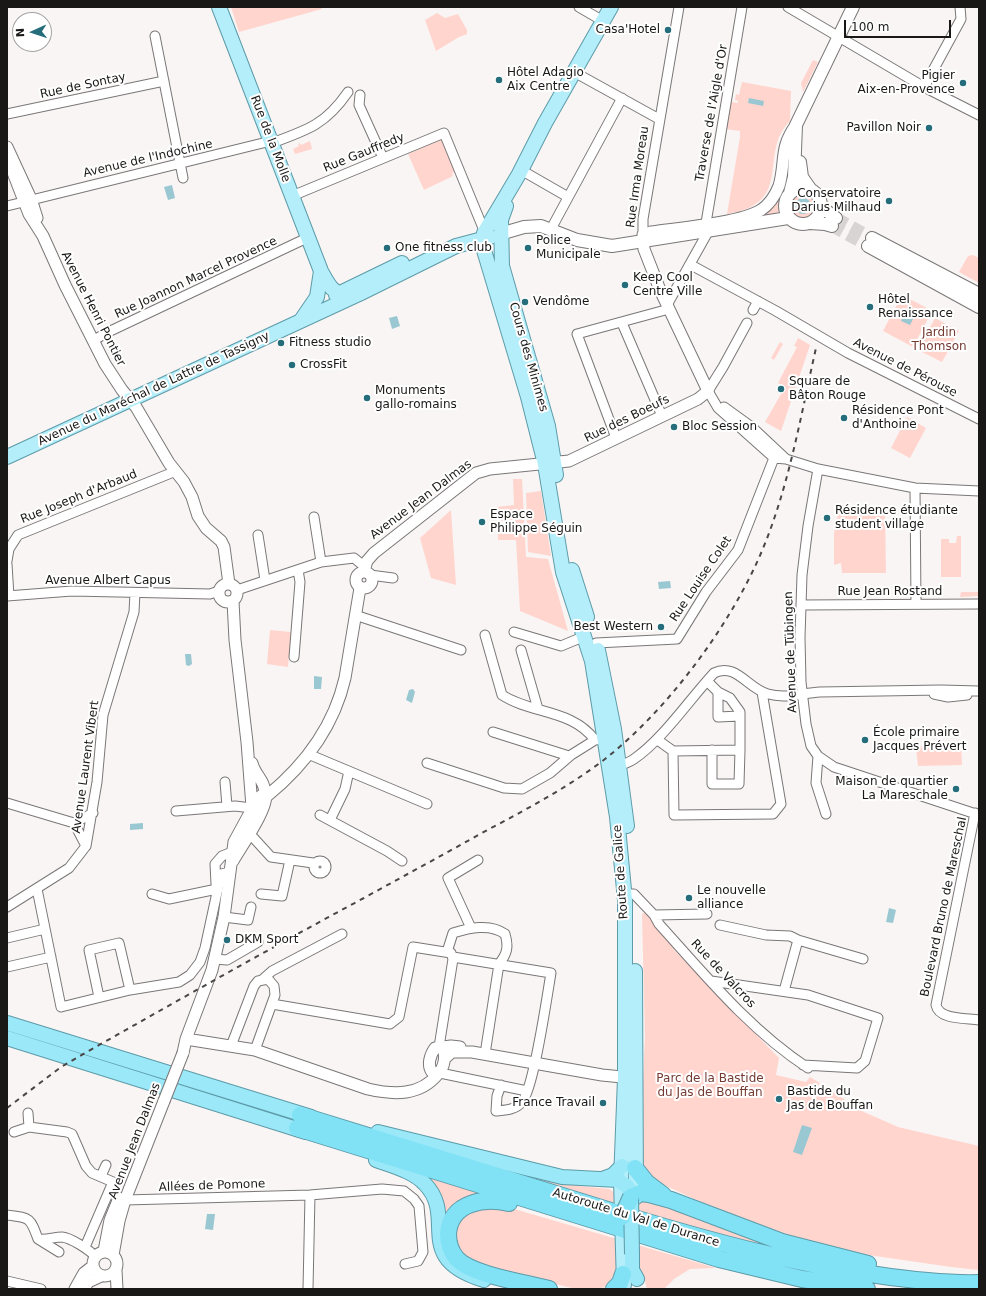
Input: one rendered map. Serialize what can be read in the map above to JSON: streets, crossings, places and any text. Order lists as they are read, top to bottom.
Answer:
{
  "streets": {
    "highway": ["Autoroute du Val de Durance"],
    "main road": [
      "Rue de la Molle",
      "Cours des Minimes",
      "Avenue du Maréchal de Lattre de Tassigny",
      "Route de Galice"
    ],
    "street": [
      "Rue de Sontay",
      "Traverse de l'Aigle d'Or",
      "Rue Gauffredy",
      "Avenue de l'Indochine",
      "Rue Irma Moreau",
      "Rue Joannon Marcel Provence",
      "Avenue Henri Pontier",
      "Avenue de Pérouse",
      "Rue des Boeufs",
      "Rue Joseph d'Arbaud",
      "Avenue Jean Dalmas",
      "Rue Louise Colet",
      "Avenue Albert Capus",
      "Rue Jean Rostand",
      "Avenue de Tübingen",
      "Avenue Laurent Vibert",
      "Boulevard Bruno de Mareschal",
      "Rue de Valcros",
      "Allées de Pomone"
    ]
  },
  "crossings": [
    ["Traverse de l'Aigle d'Or", "Rue Irma Moreau"],
    ["Traverse de l'Aigle d'Or", "Avenue de Pérouse"],
    ["Rue de la Molle", "Rue Gauffredy"],
    ["Rue de la Molle", "Avenue de l'Indochine"],
    ["Rue de la Molle", "Rue Joannon Marcel Provence"],
    ["Rue de la Molle", "Avenue du Maréchal de Lattre de Tassigny"],
    ["Rue Gauffredy", "Cours des Minimes"],
    ["Rue Gauffredy", "Avenue du Maréchal de Lattre de Tassigny"],
    ["Avenue de l'Indochine", "Avenue Henri Pontier"],
    ["Rue Irma Moreau", "Rue des Boeufs"],
    ["Rue Irma Moreau", "Rue Louise Colet"],
    ["Rue Joannon Marcel Provence", "Avenue Henri Pontier"],
    ["Avenue Henri Pontier", "Avenue du Maréchal de Lattre de Tassigny"],
    ["Avenue Henri Pontier", "Rue Joseph d'Arbaud"],
    ["Avenue Henri Pontier", "Avenue Albert Capus"],
    ["Cours des Minimes", "Avenue du Maréchal de Lattre de Tassigny"],
    ["Cours des Minimes", "Rue des Boeufs"],
    ["Cours des Minimes", "Avenue Jean Dalmas"],
    ["Cours des Minimes", "Route de Galice"],
    ["Rue des Boeufs", "Avenue Jean Dalmas"],
    ["Rue des Boeufs", "Route de Galice"],
    ["Rue Joseph d'Arbaud", "Avenue Albert Capus"],
    ["Avenue Jean Dalmas", "Route de Galice"],
    ["Avenue Jean Dalmas", "Allées de Pomone"],
    ["Rue Louise Colet", "Route de Galice"],
    ["Avenue Albert Capus", "Avenue Laurent Vibert"],
    ["Rue Jean Rostand", "Avenue de Tübingen"],
    ["Avenue de Tübingen", "Boulevard Bruno de Mareschal"],
    ["Route de Galice", "Rue de Valcros"]
  ],
  "parks": ["Jardin Thomson", "Parc de la Bastide du Jas de Bouffan"],
  "places": [
    "Casa'Hotel",
    "Hôtel Adagio Aix Centre",
    "Pigier Aix-en-Provence",
    "Pavillon Noir",
    "Conservatoire Darius Milhaud",
    "One fitness club",
    "Police Municipale",
    "Keep Cool Centre Ville",
    "Vendôme",
    "Hôtel Renaissance",
    "Fitness studio",
    "CrossFit",
    "Square de Bâton Rouge",
    "Monuments gallo-romains",
    "Résidence Pont d'Anthoine",
    "Bloc Session",
    "Résidence étudiante student village",
    "Espace Philippe Séguin",
    "Best Western",
    "École primaire Jacques Prévert",
    "Maison de quartier La Mareschale",
    "Le nouvelle alliance",
    "DKM Sport",
    "Bastide du Jas de Bouffan",
    "France Travail"
  ],
  "scale_bar": "100 m",
  "north": "left"
}
